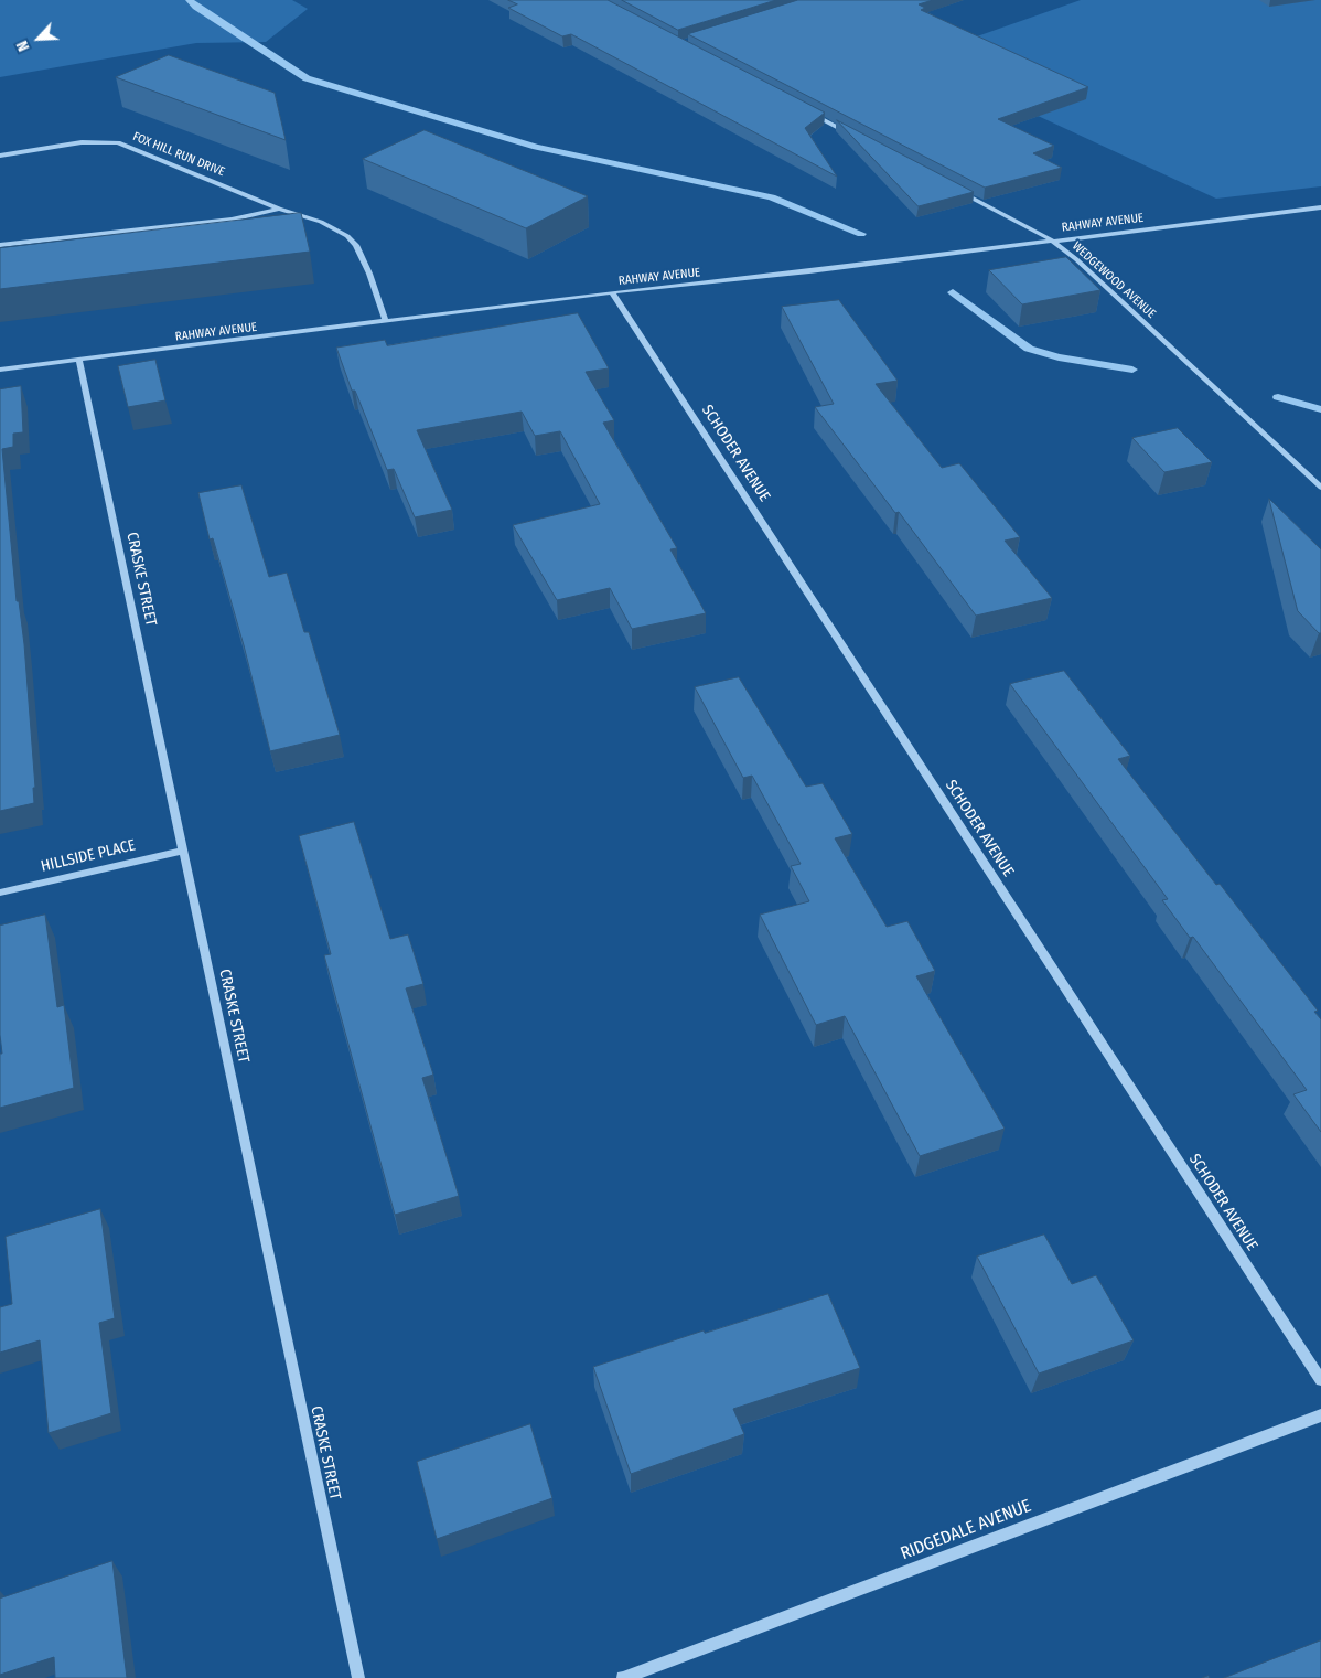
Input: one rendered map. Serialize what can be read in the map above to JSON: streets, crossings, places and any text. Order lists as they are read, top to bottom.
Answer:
{
  "streets": {
    "street": [
      "FOX HILL RUN DRIVE",
      "RAHWAY AVENUE",
      "WEDGEWOOD AVENUE",
      "SCHODER AVENUE",
      "CRASKE STREET",
      "HILLSIDE PLACE",
      "RIDGEDALE AVENUE"
    ]
  },
  "crossings": [
    ["FOX HILL RUN DRIVE", "RAHWAY AVENUE"],
    ["RAHWAY AVENUE", "WEDGEWOOD AVENUE"],
    ["RAHWAY AVENUE", "SCHODER AVENUE"],
    ["RAHWAY AVENUE", "CRASKE STREET"],
    ["CRASKE STREET", "HILLSIDE PLACE"]
  ],
  "north": "bottom left"
}
